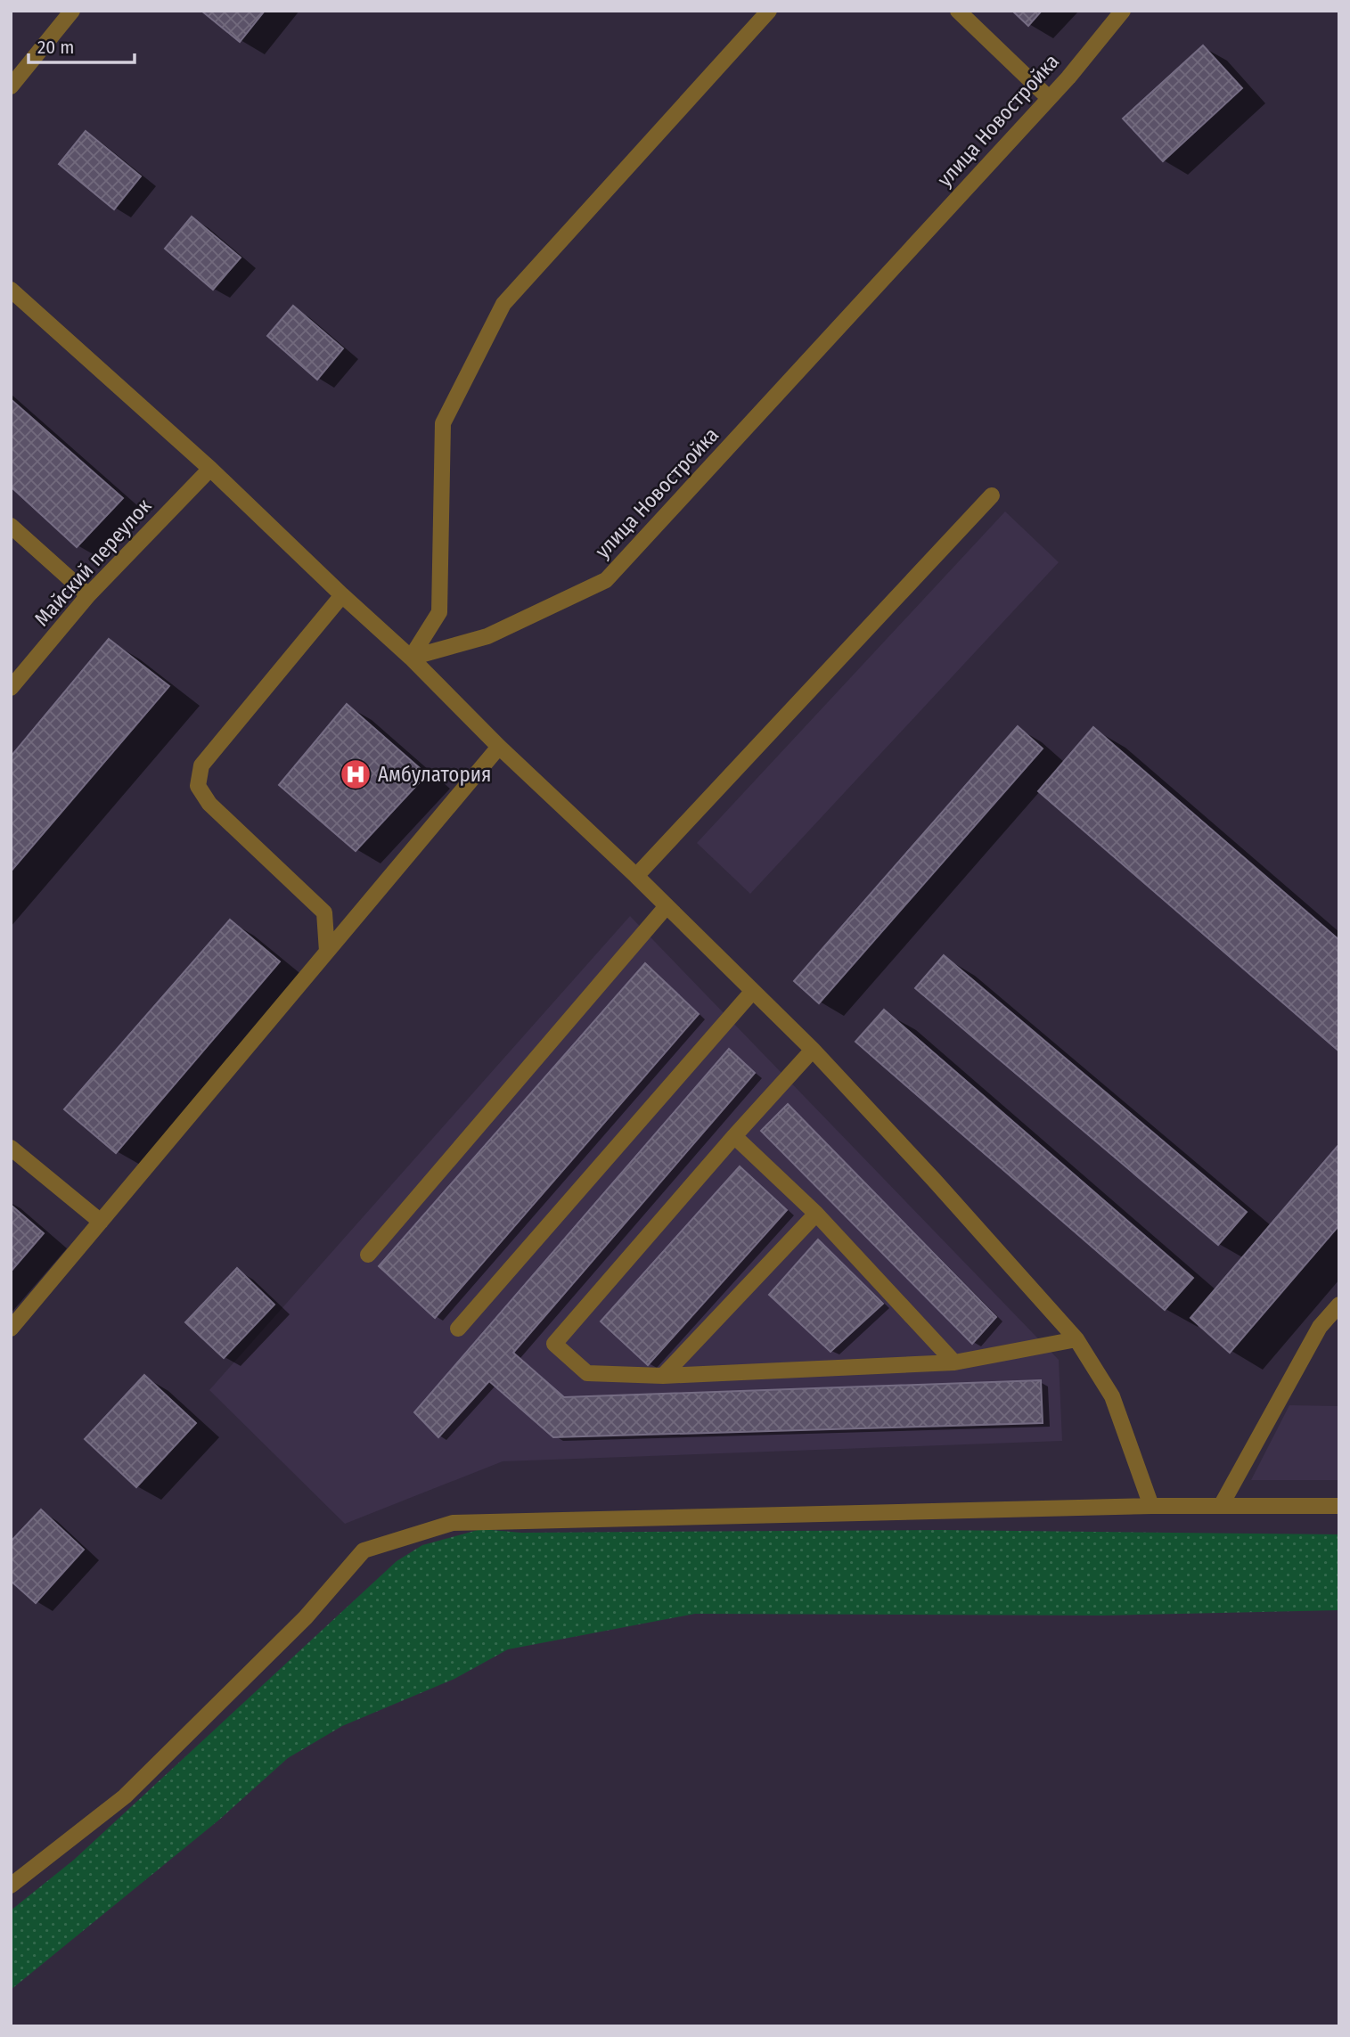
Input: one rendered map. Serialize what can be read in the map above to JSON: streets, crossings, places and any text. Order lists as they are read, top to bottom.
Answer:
{
  "streets": {
    "street": ["улица Новостройка", "Майский переулок"]
  },
  "places": {
    "hospital": ["Амбулатория"]
  },
  "scale_bar": "20 m"
}
